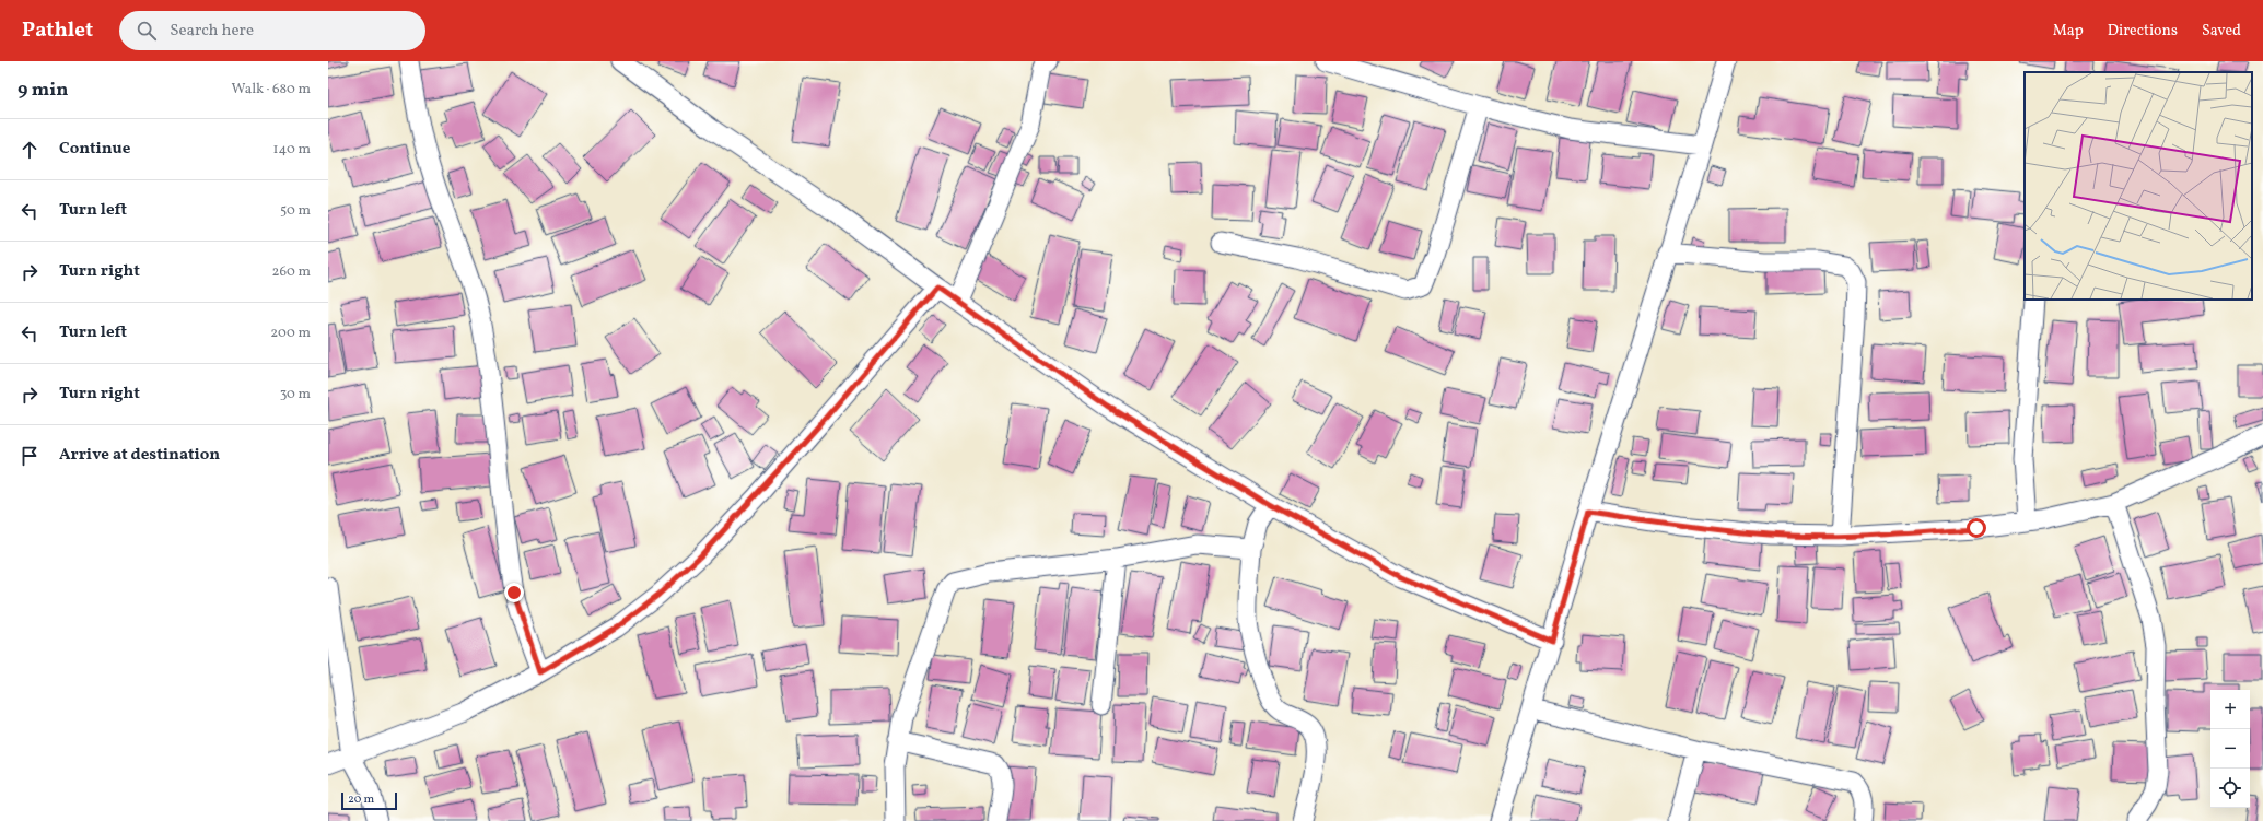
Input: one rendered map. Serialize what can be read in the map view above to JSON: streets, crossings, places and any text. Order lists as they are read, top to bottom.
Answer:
{
  "scale_bar": "20 m",
  "page": {
    "header": "Pathlet",
    "search": "Search here",
    "nav": ["Map", "Directions", "Saved"],
    "heading": ["9 min", "Walk · 680 m"],
    "list": [
      ["Continue", "140 m"],
      ["Turn left", "50 m"],
      ["Turn right", "260 m"],
      ["Turn left", "200 m"],
      ["Turn right", "30 m"],
      "Arrive at destination"
    ],
    "map_buttons": ["+", "−"],
    "scale": "20 m"
  }
}
